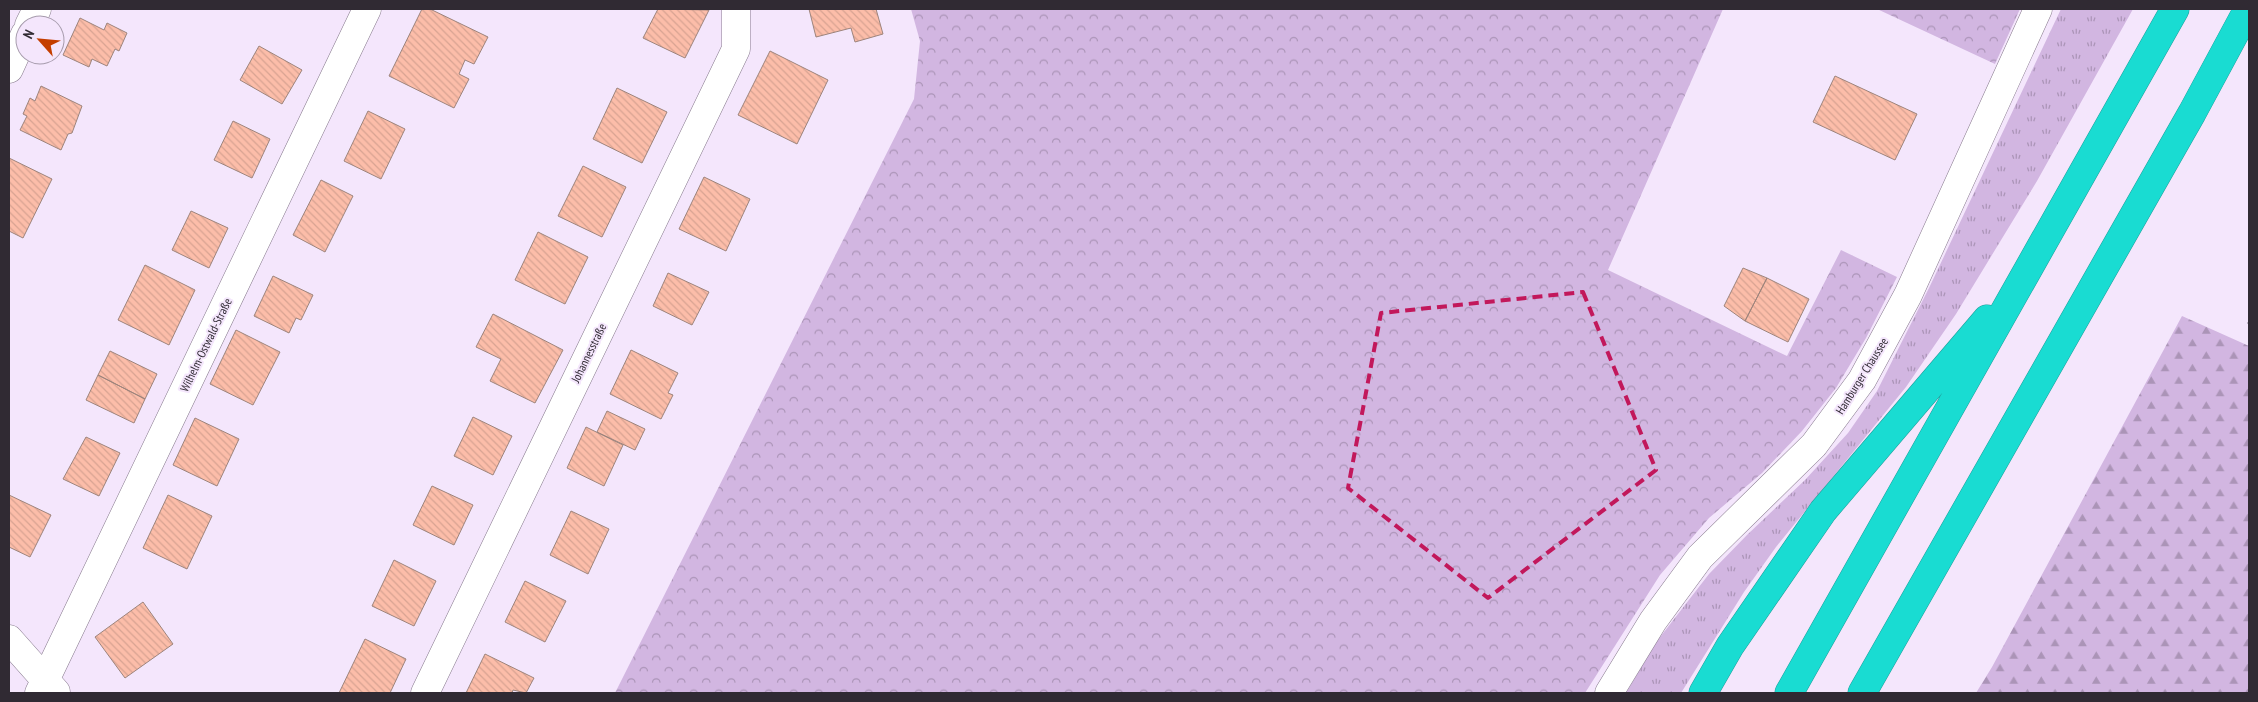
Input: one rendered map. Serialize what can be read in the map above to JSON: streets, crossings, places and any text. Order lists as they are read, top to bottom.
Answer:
{
  "streets": {
    "street": ["Wilhelm-Ostwald-Straße", "Johannesstraße", "Hamburger Chaussee"]
  },
  "north": "top left"
}
